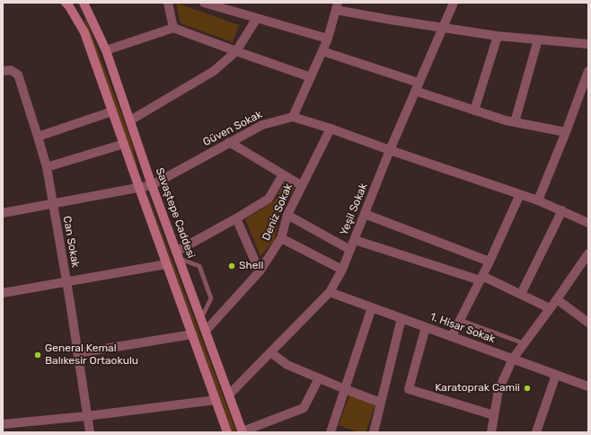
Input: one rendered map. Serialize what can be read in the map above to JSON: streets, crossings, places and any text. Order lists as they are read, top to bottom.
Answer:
{
  "streets": {
    "main road": ["Savaştepe Caddesi"],
    "street": [
      "Güven Sokak",
      "Yeşil Sokak",
      "Deniz Sokak",
      "Can Sokak",
      "1. Hisar Sokak"
    ]
  },
  "crossings": [
    ["Güven Sokak", "Savaştepe Caddesi"],
    ["Güven Sokak", "Can Sokak"],
    ["Yeşil Sokak", "Savaştepe Caddesi"],
    ["Yeşil Sokak", "1. Hisar Sokak"],
    ["Deniz Sokak", "Savaştepe Caddesi"]
  ],
  "places": ["Shell", "General Kemal Balıkesir Ortaokulu", "Karatoprak Camii"]
}
